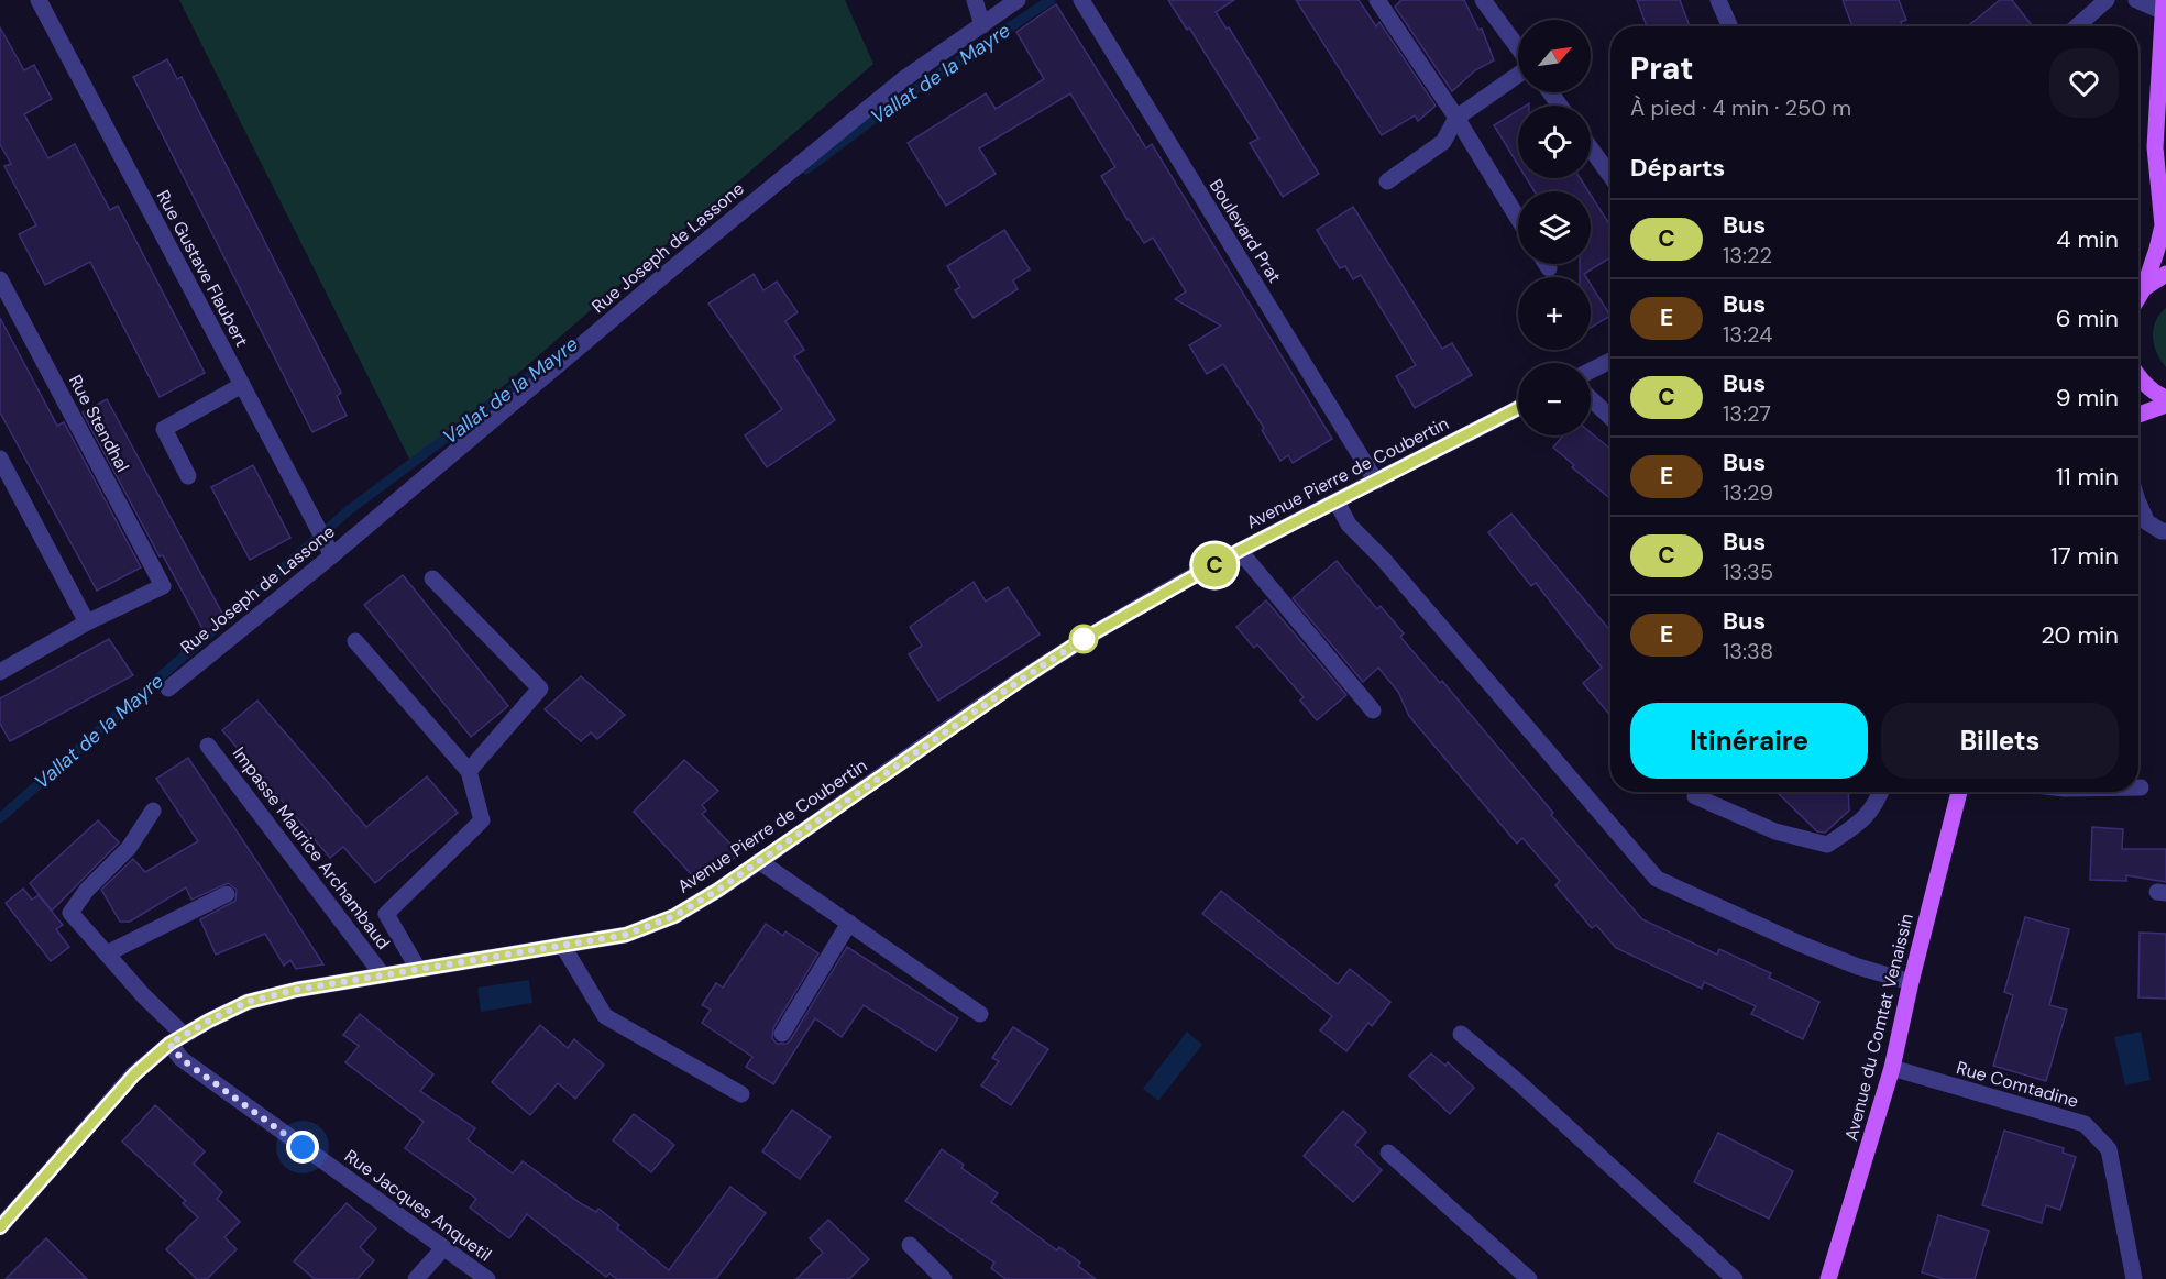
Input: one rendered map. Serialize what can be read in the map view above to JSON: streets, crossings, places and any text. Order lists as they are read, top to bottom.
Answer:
{
  "streets": {
    "main road": ["Avenue du Comtat Venaissin"],
    "street": [
      "Boulevard Prat",
      "Rue Joseph de Lassone",
      "Rue Gustave Flaubert",
      "Rue Stendhal",
      "Avenue Pierre de Coubertin",
      "Impasse Maurice Archambaud",
      "Rue Comtadine",
      "Rue Jacques Anquetil"
    ]
  },
  "crossings": [
    ["Boulevard Prat", "Avenue Pierre de Coubertin"],
    ["Rue Joseph de Lassone", "Rue Gustave Flaubert"],
    ["Avenue Pierre de Coubertin", "Impasse Maurice Archambaud"],
    ["Avenue Pierre de Coubertin", "Rue Jacques Anquetil"],
    ["Avenue du Comtat Venaissin", "Rue Comtadine"]
  ],
  "water": ["Vallat de la Mayre"],
  "lines": ["bus line C"],
  "north": "top right",
  "page": {
    "on_map": "C",
    "map_buttons": ["+", "−"],
    "heading": [
      ["Prat", "À pied · 4 min · 250 m"],
      "Départs"
    ],
    "list": [
      {
        "mark": "C",
        "name": "Bus",
        "note": "13:22",
        "value": "4 min"
      },
      {
        "mark": "E",
        "name": "Bus",
        "note": "13:24",
        "value": "6 min"
      },
      {
        "mark": "C",
        "name": "Bus",
        "note": "13:27",
        "value": "9 min"
      },
      {
        "mark": "E",
        "name": "Bus",
        "note": "13:29",
        "value": "11 min"
      },
      {
        "mark": "C",
        "name": "Bus",
        "note": "13:35",
        "value": "17 min"
      },
      {
        "mark": "E",
        "name": "Bus",
        "note": "13:38",
        "value": "20 min"
      }
    ],
    "buttons": ["Itinéraire", "Billets"]
  }
}
